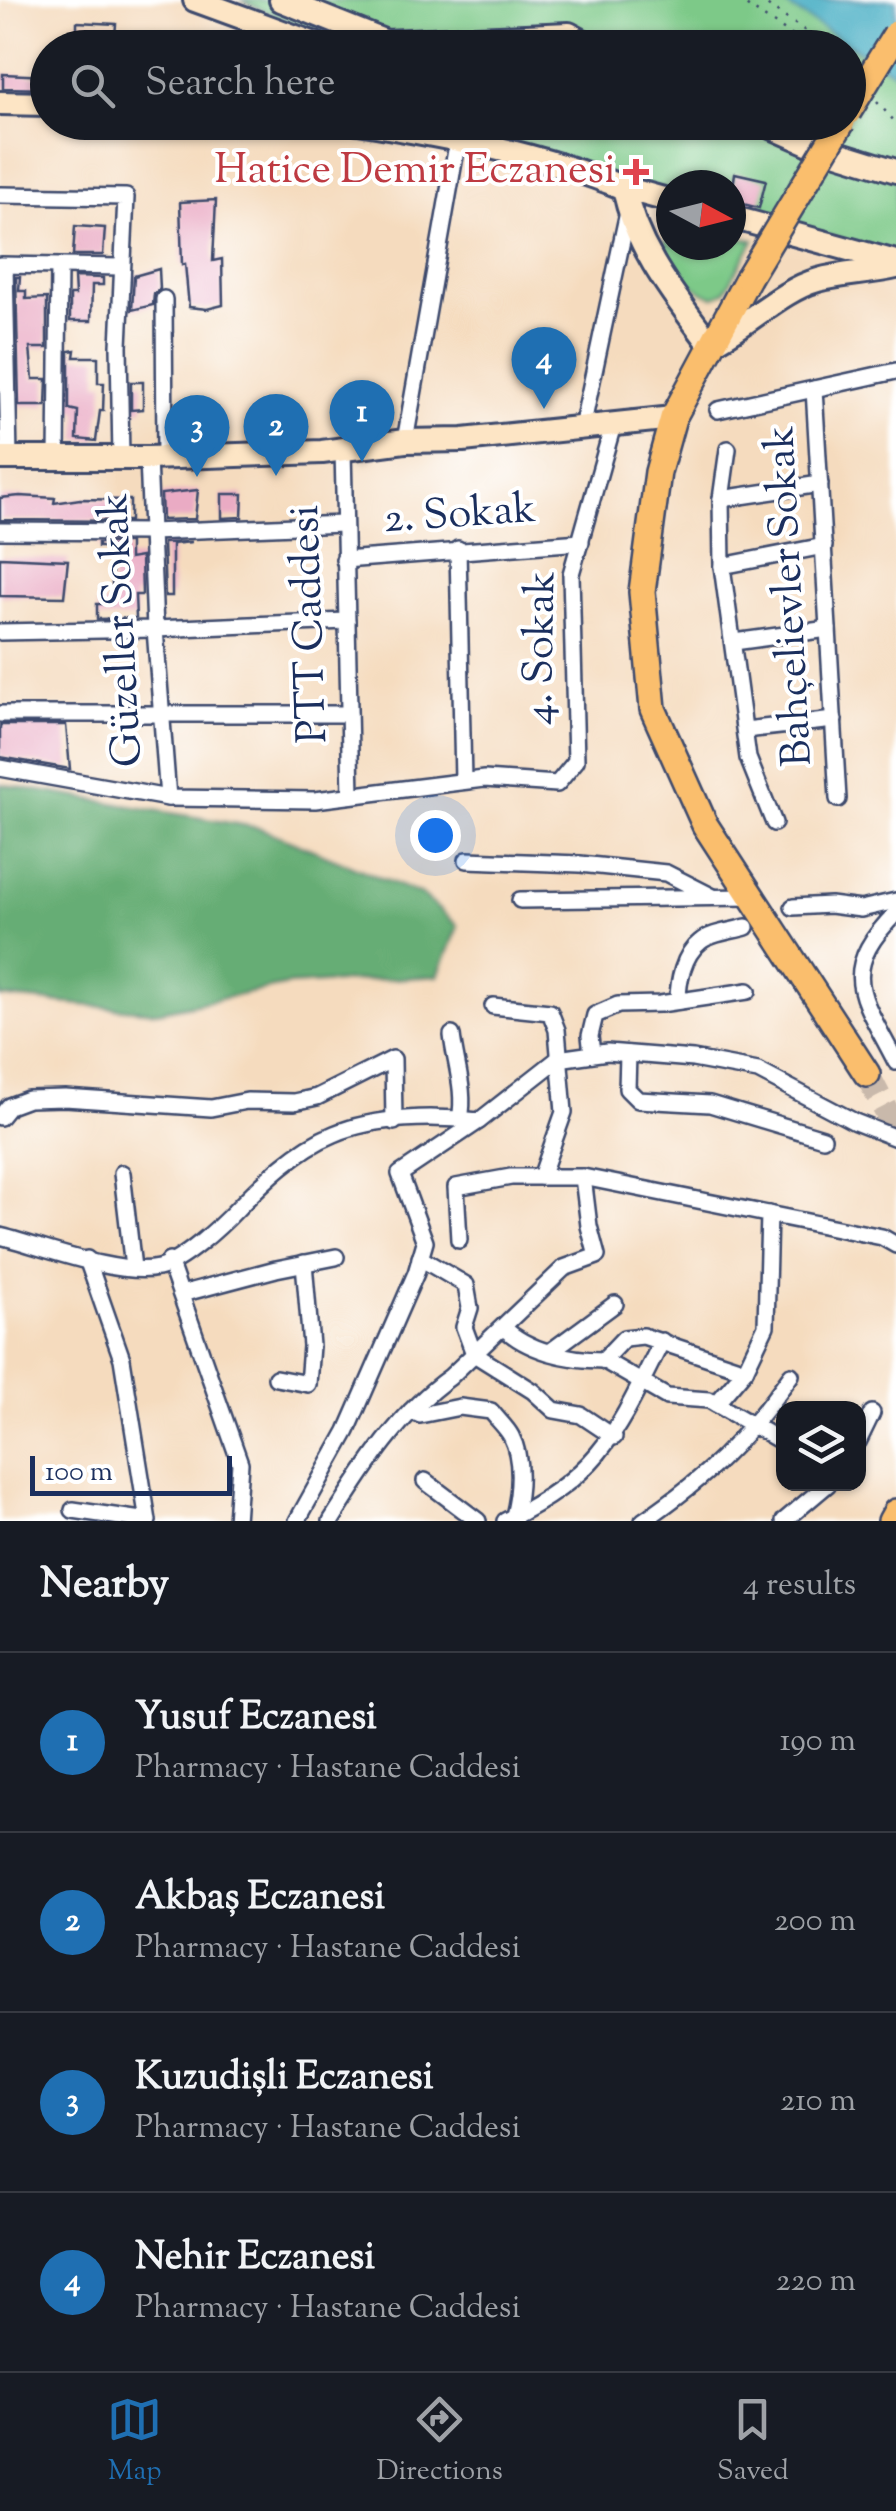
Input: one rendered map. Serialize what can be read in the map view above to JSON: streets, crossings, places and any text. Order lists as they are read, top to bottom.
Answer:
{
  "streets": {
    "street": [
      "2. Sokak",
      "Bahçelievler Sokak",
      "PTT Caddesi",
      "Güzeller Sokak",
      "4. Sokak"
    ]
  },
  "crossings": [
    ["2. Sokak", "PTT Caddesi"],
    ["2. Sokak", "4. Sokak"],
    ["PTT Caddesi", "4. Sokak"],
    ["Güzeller Sokak", "4. Sokak"]
  ],
  "places": {
    "health": ["Hatice Demir Eczanesi"]
  },
  "scale_bar": "100 m",
  "north": "right",
  "page": {
    "search": "Search here",
    "pins": [
      "4",
      "1",
      "2",
      "3"
    ],
    "scale": "100 m",
    "heading": ["Nearby", "4 results"],
    "list": [
      {
        "mark": "1",
        "name": "Yusuf Eczanesi",
        "note": "Pharmacy · Hastane Caddesi",
        "value": "190 m"
      },
      {
        "mark": "2",
        "name": "Akbaş Eczanesi",
        "note": "Pharmacy · Hastane Caddesi",
        "value": "200 m"
      },
      {
        "mark": "3",
        "name": "Kuzudişli Eczanesi",
        "note": "Pharmacy · Hastane Caddesi",
        "value": "210 m"
      },
      {
        "mark": "4",
        "name": "Nehir Eczanesi",
        "note": "Pharmacy · Hastane Caddesi",
        "value": "220 m"
      }
    ],
    "nav": ["Map", "Directions", "Saved"]
  }
}
